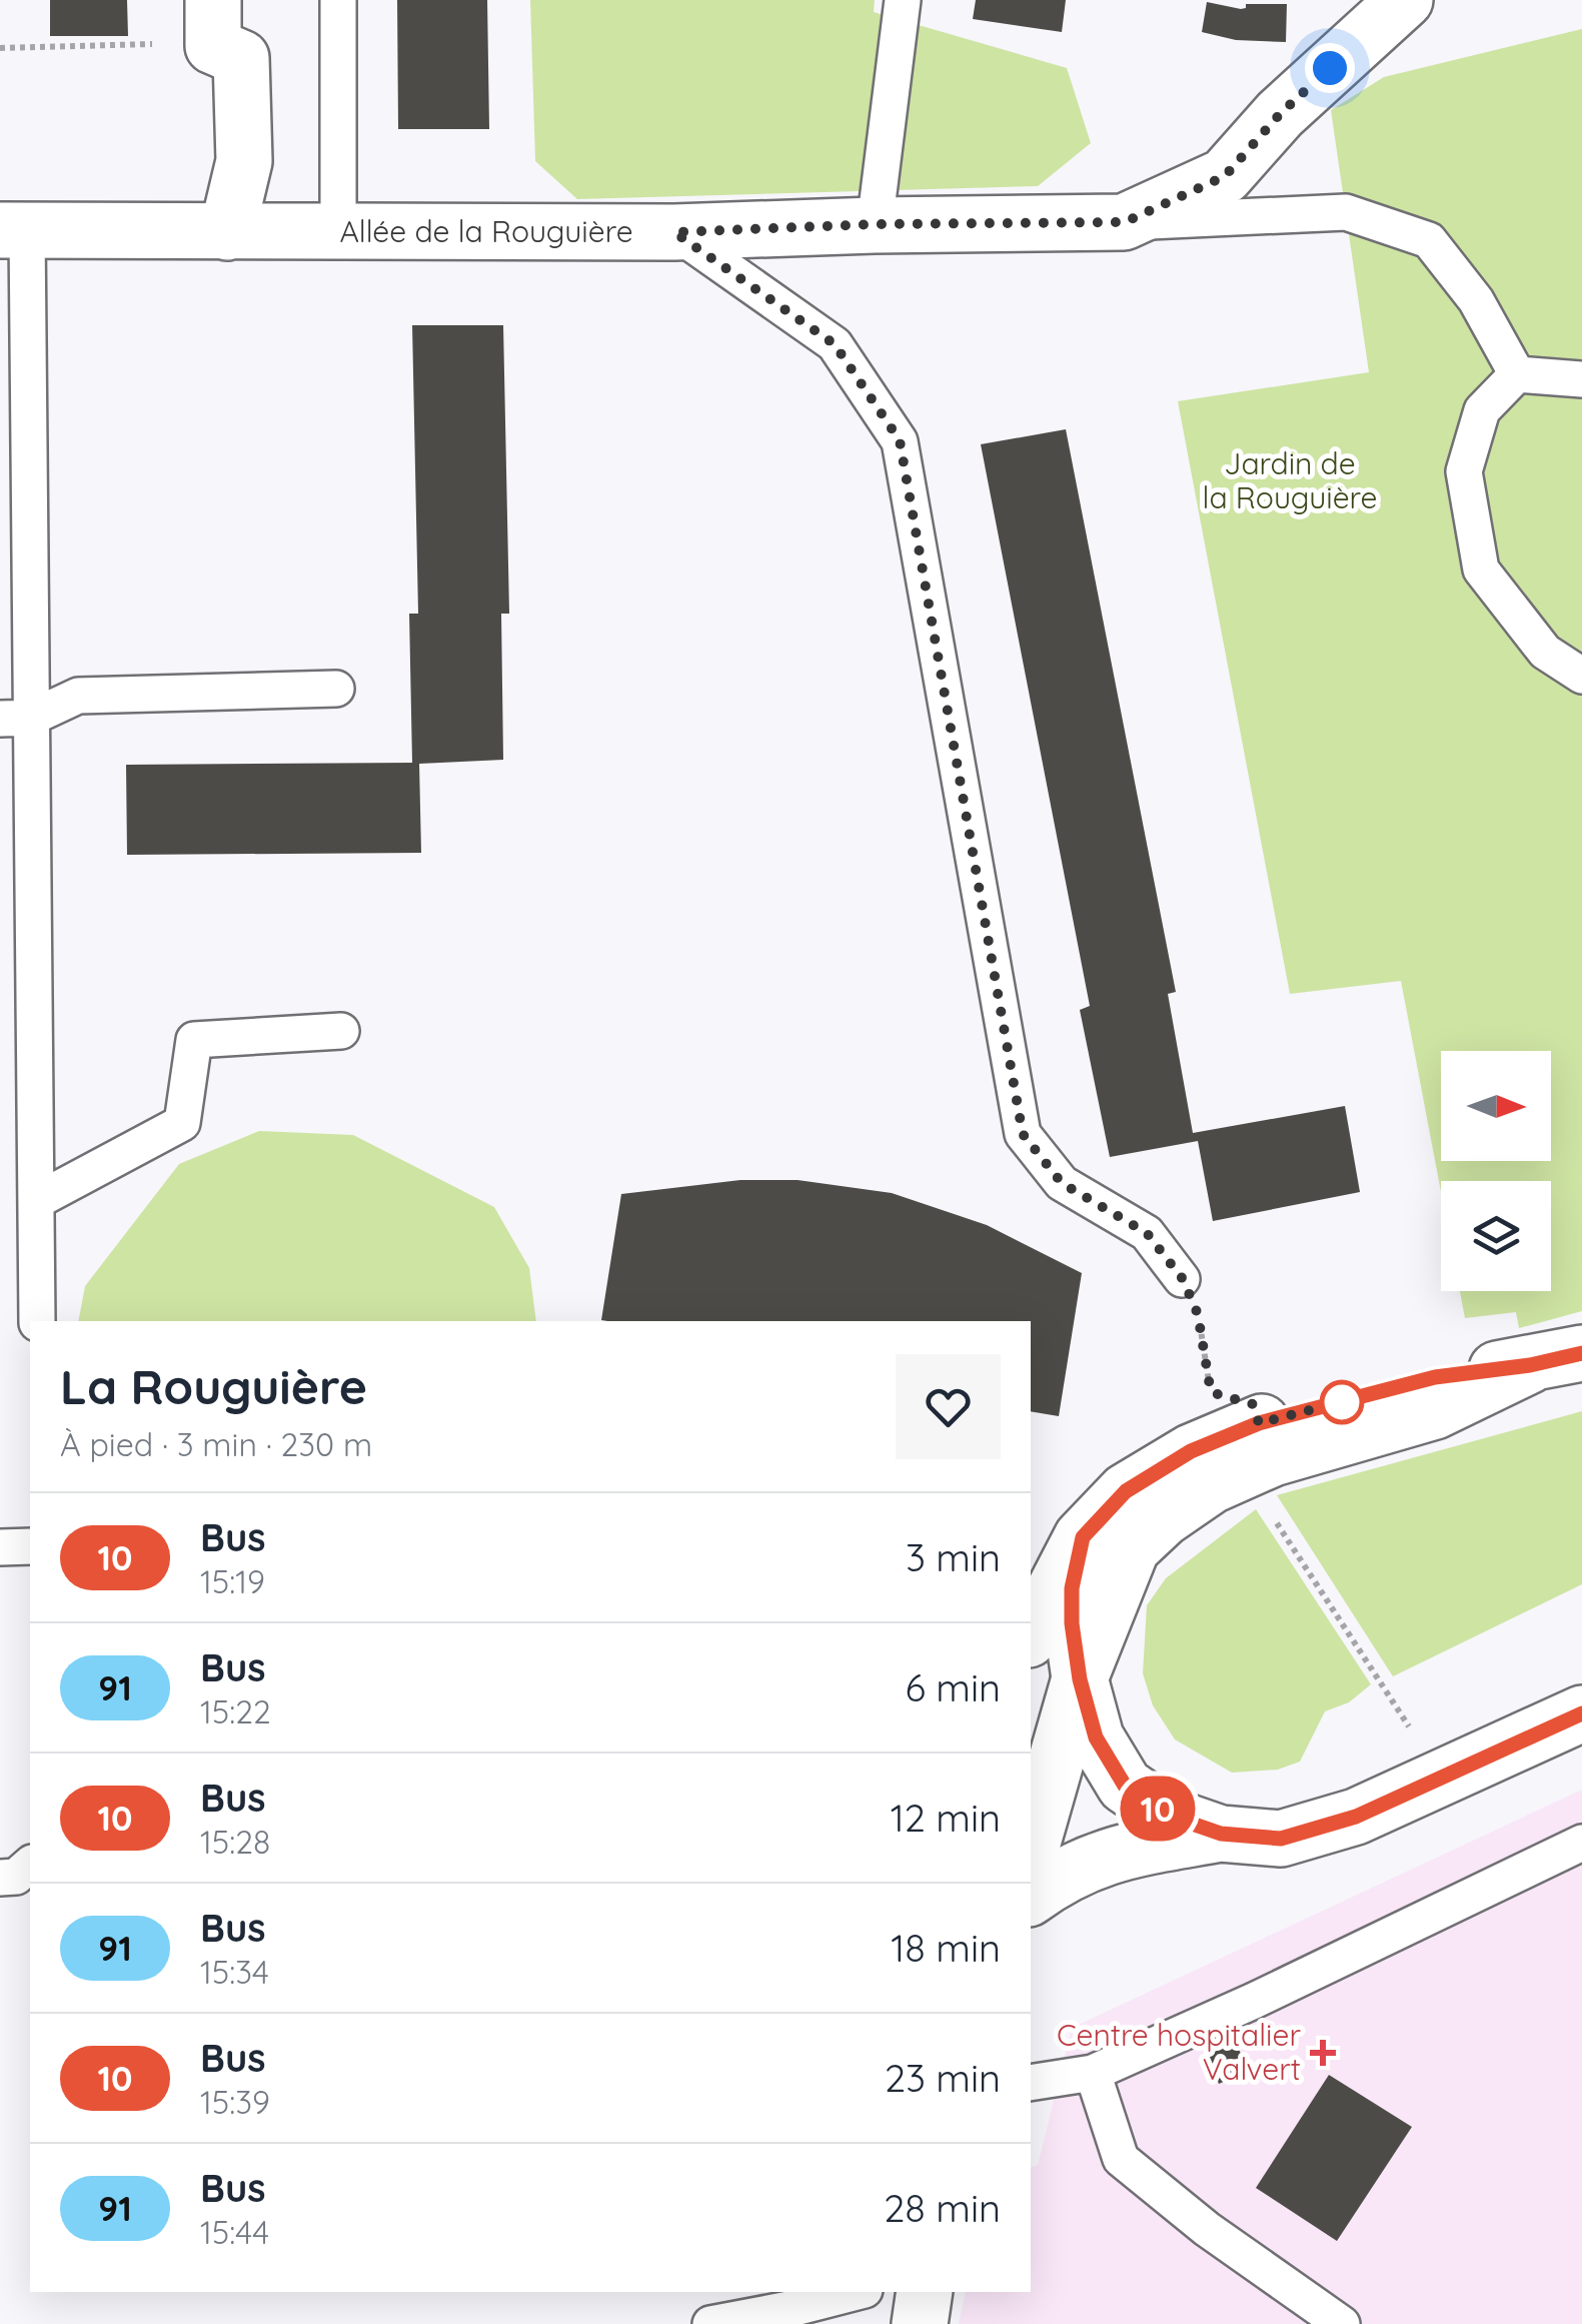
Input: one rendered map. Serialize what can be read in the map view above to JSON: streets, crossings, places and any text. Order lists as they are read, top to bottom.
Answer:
{
  "streets": {
    "street": ["Allée de la Rouguière"]
  },
  "parks": ["Jardin de la Rouguière"],
  "places": {
    "health": ["Centre hospitalier Valvert"]
  },
  "lines": ["bus line 10"],
  "north": "right",
  "page": {
    "on_map": "10",
    "heading": ["La Rouguière", "À pied · 3 min · 230 m"],
    "list": [
      {
        "mark": "10",
        "name": "Bus",
        "note": "15:19",
        "value": "3 min"
      },
      {
        "mark": "91",
        "name": "Bus",
        "note": "15:22",
        "value": "6 min"
      },
      {
        "mark": "10",
        "name": "Bus",
        "note": "15:28",
        "value": "12 min"
      },
      {
        "mark": "91",
        "name": "Bus",
        "note": "15:34",
        "value": "18 min"
      },
      {
        "mark": "10",
        "name": "Bus",
        "note": "15:39",
        "value": "23 min"
      },
      {
        "mark": "91",
        "name": "Bus",
        "note": "15:44",
        "value": "28 min"
      }
    ]
  }
}
